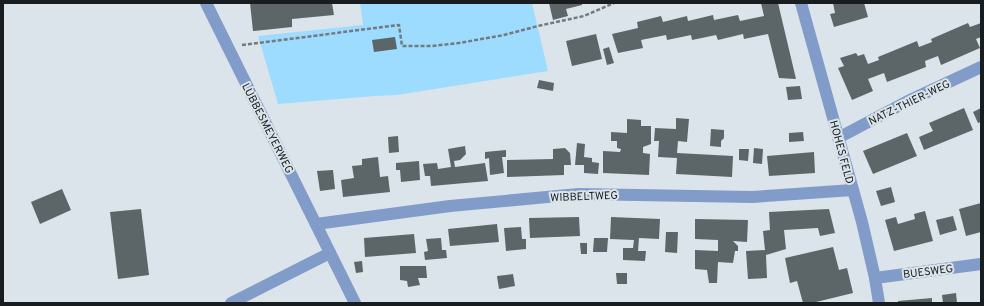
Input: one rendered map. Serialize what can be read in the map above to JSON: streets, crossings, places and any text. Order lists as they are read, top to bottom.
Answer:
{
  "streets": {
    "street": [
      "NATZ-THIER-WEG",
      "LÜBBESMEYERWEG",
      "HOHES FELD",
      "WIBBELTWEG",
      "BUESWEG"
    ]
  },
  "crossings": [
    ["NATZ-THIER-WEG", "HOHES FELD"],
    ["LÜBBESMEYERWEG", "WIBBELTWEG"],
    ["HOHES FELD", "WIBBELTWEG"],
    ["HOHES FELD", "BUESWEG"]
  ]
}
